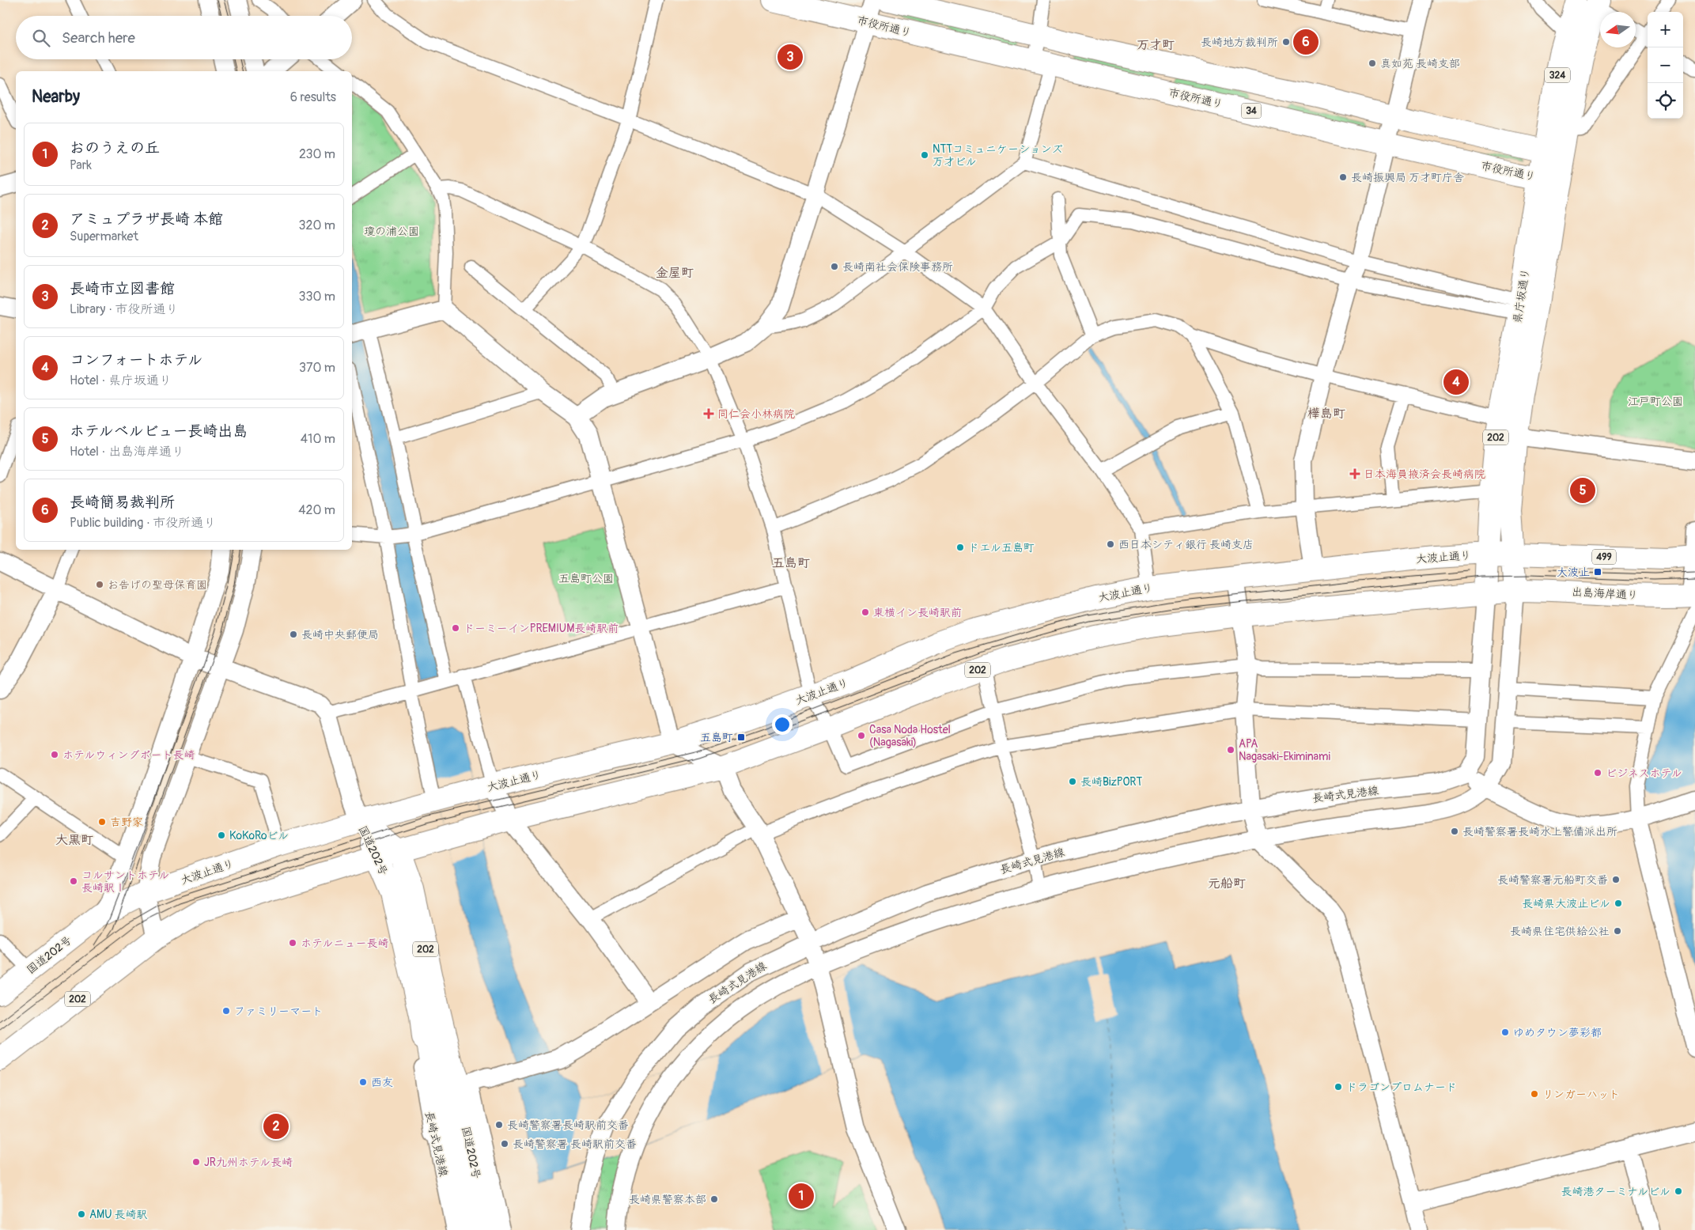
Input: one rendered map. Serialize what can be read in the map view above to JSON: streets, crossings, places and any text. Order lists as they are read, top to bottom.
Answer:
{
  "streets": {
    "highway": [
      "市役所通り",
      "324",
      "34",
      "県庁坂通り",
      "202",
      "大波止通り",
      "499",
      "出島海岸通り",
      "国道202号"
    ],
    "street": ["長崎式見港線"]
  },
  "crossings": [
    ["市役所通り", "県庁坂通り"],
    ["県庁坂通り", "202"],
    ["県庁坂通り", "大波止通り"],
    ["県庁坂通り", "499"],
    ["県庁坂通り", "出島海岸通り"],
    ["202", "出島海岸通り"],
    ["202", "国道202号"],
    ["大波止通り", "499"],
    ["大波止通り", "国道202号"],
    ["長崎式見港線", "国道202号"]
  ],
  "districts": [
    "万才町",
    "金屋町",
    "樺島町",
    "五島町",
    "大黒町",
    "元船町"
  ],
  "parks": ["瓊の浦公園", "江戸町公園", "五島町公園"],
  "places": {
    "other": [
      "長崎地方裁判所",
      "真如苑 長崎支部",
      "NTTコミュニケーションズ 万才ビル",
      "長崎振興局 万才町庁舎",
      "長崎南社会保険事務所",
      "西日本シティ銀行 長崎支店",
      "ドエル五島町",
      "お告げの聖母保育園",
      "東横イン長崎駅前",
      "ドーミーインPREMIUM長崎駅前",
      "長崎中央郵便局",
      "Casa Noda Hostel (Nagasaki)",
      "APA Nagasaki-Ekiminami",
      "ホテルウィングポート長崎",
      "ビジネスホテル",
      "長崎BizPORT",
      "吉野家",
      "長崎警察署長崎水上警備派出所",
      "KoKoRoビル",
      "長崎警察署元船町交番",
      "コルサントホテル 長崎駅Ⅰ",
      "長崎県大波止ビル",
      "長崎県住宅供給公社",
      "ホテルニュー長崎",
      "ファミリーマート",
      "ゆめタウン夢彩都",
      "西友",
      "ドラゴンプロムナード",
      "リンガーハット",
      "長崎警察署長崎駅前交番",
      "長崎警察署 長崎駅前交番",
      "JR九州ホテル長崎",
      "長崎港ターミナルビル",
      "長崎県警察本部",
      "AMU 長崎駅"
    ],
    "health": ["同仁会小林病院", "日本海員掖済会長崎病院"],
    "transit": ["大波止", "五島町"]
  },
  "north": "left",
  "page": {
    "map_buttons": ["+", "−"],
    "search": "Search here",
    "pins": [
      "6",
      "3",
      "4",
      "5",
      "2",
      "1"
    ],
    "heading": ["Nearby", "6 results"],
    "list": [
      {
        "mark": "1",
        "name": "おのうえの丘",
        "note": "Park",
        "value": "230 m"
      },
      {
        "mark": "2",
        "name": "アミュプラザ長崎 本館",
        "note": "Supermarket",
        "value": "320 m"
      },
      {
        "mark": "3",
        "name": "長崎市立図書館",
        "note": "Library · 市役所通り",
        "value": "330 m"
      },
      {
        "mark": "4",
        "name": "コンフォートホテル",
        "note": "Hotel · 県庁坂通り",
        "value": "370 m"
      },
      {
        "mark": "5",
        "name": "ホテルベルビュー長崎出島",
        "note": "Hotel · 出島海岸通り",
        "value": "410 m"
      },
      {
        "mark": "6",
        "name": "長崎簡易裁判所",
        "note": "Public building · 市役所通り",
        "value": "420 m"
      }
    ]
  }
}
